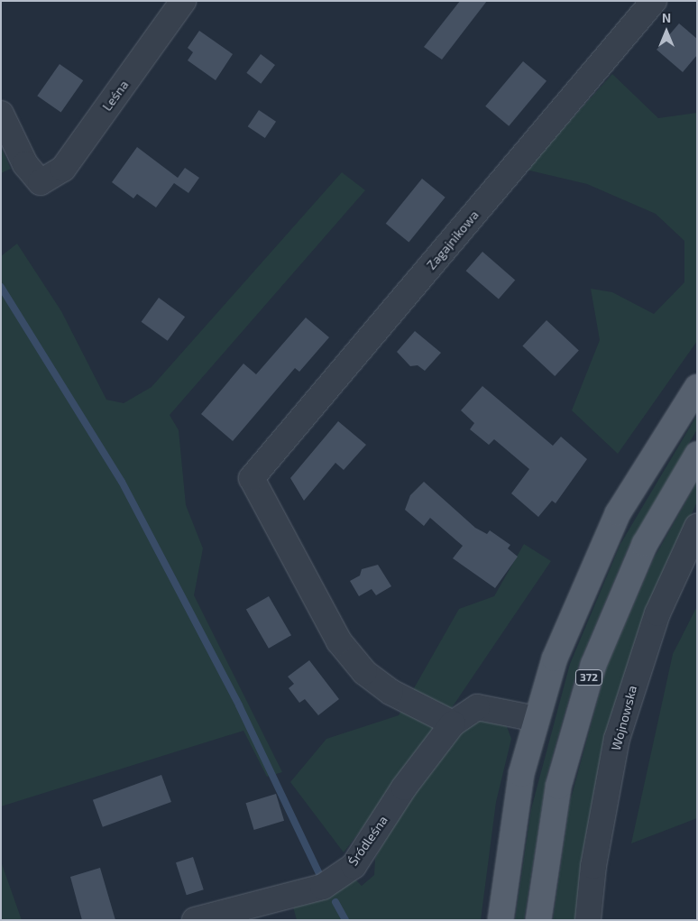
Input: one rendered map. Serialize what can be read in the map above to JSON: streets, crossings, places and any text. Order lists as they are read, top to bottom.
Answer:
{
  "streets": {
    "main road": ["372"],
    "street": [
      "Leśna",
      "Zagajnikowa",
      "Wojnowska",
      "Śródleśna"
    ]
  },
  "crossings": [
    ["Zagajnikowa", "Śródleśna"]
  ],
  "north": "top"
}
